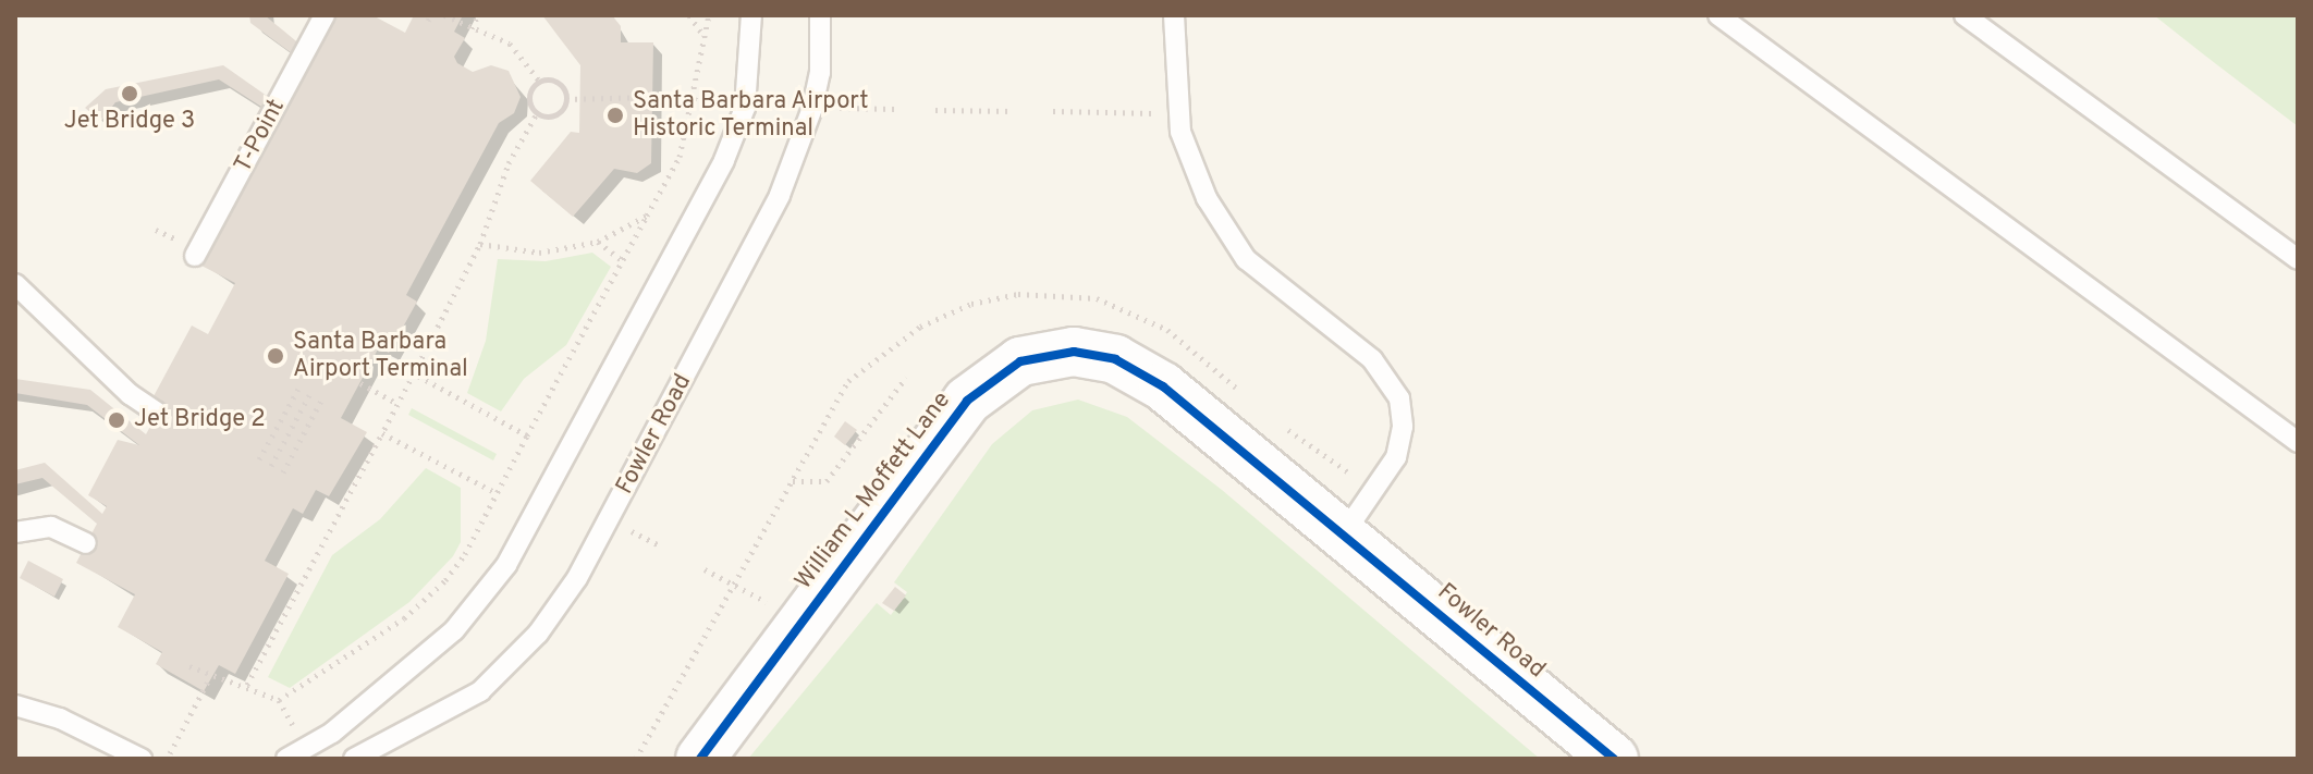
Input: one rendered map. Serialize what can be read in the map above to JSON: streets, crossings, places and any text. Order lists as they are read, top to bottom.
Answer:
{
  "streets": {
    "street": ["Fowler Road", "William L Moffett Lane"],
    "lane": ["T-Point"]
  },
  "crossings": [
    ["Fowler Road", "William L Moffett Lane"]
  ],
  "places": [
    "Jet Bridge 3",
    "Santa Barbara Airport Historic Terminal",
    "Santa Barbara Airport Terminal",
    "Jet Bridge 2"
  ]
}
